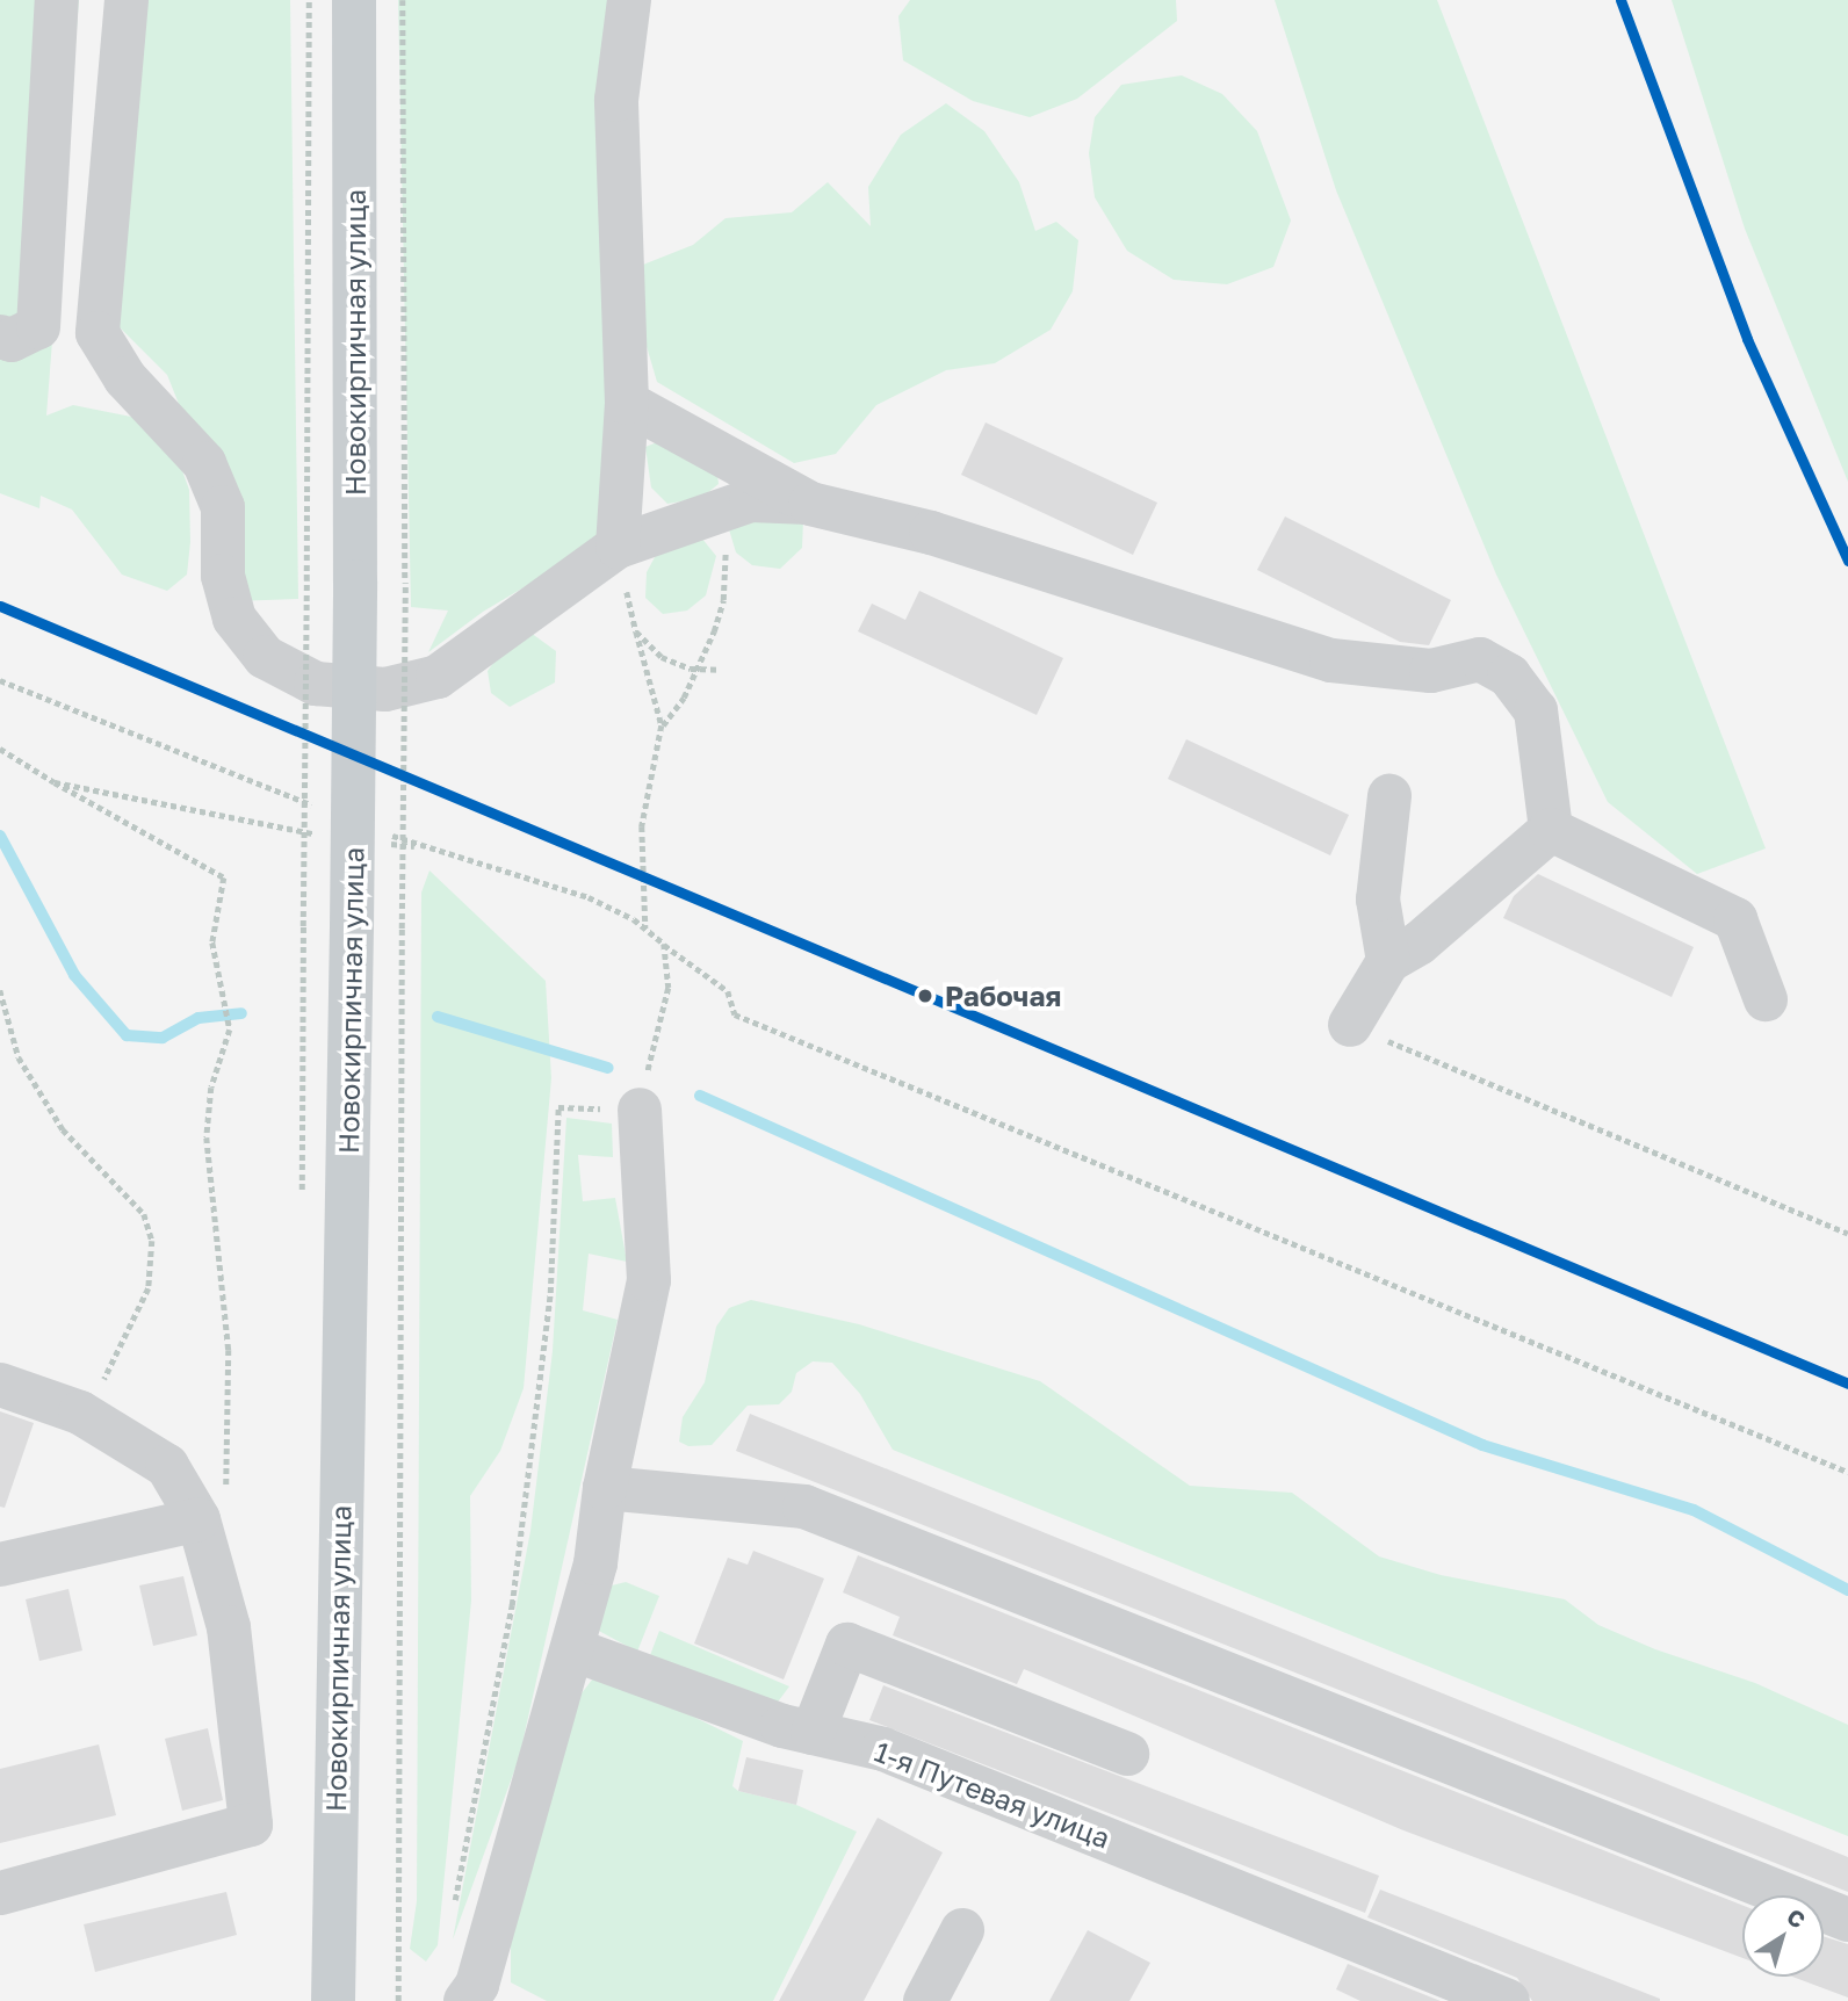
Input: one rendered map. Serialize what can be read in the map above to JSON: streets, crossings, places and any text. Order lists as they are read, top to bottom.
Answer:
{
  "streets": {
    "main road": ["Новокирпичная улица"],
    "street": ["1-я Путевая улица"]
  },
  "places": ["Рабочая"],
  "north": "top right"
}
